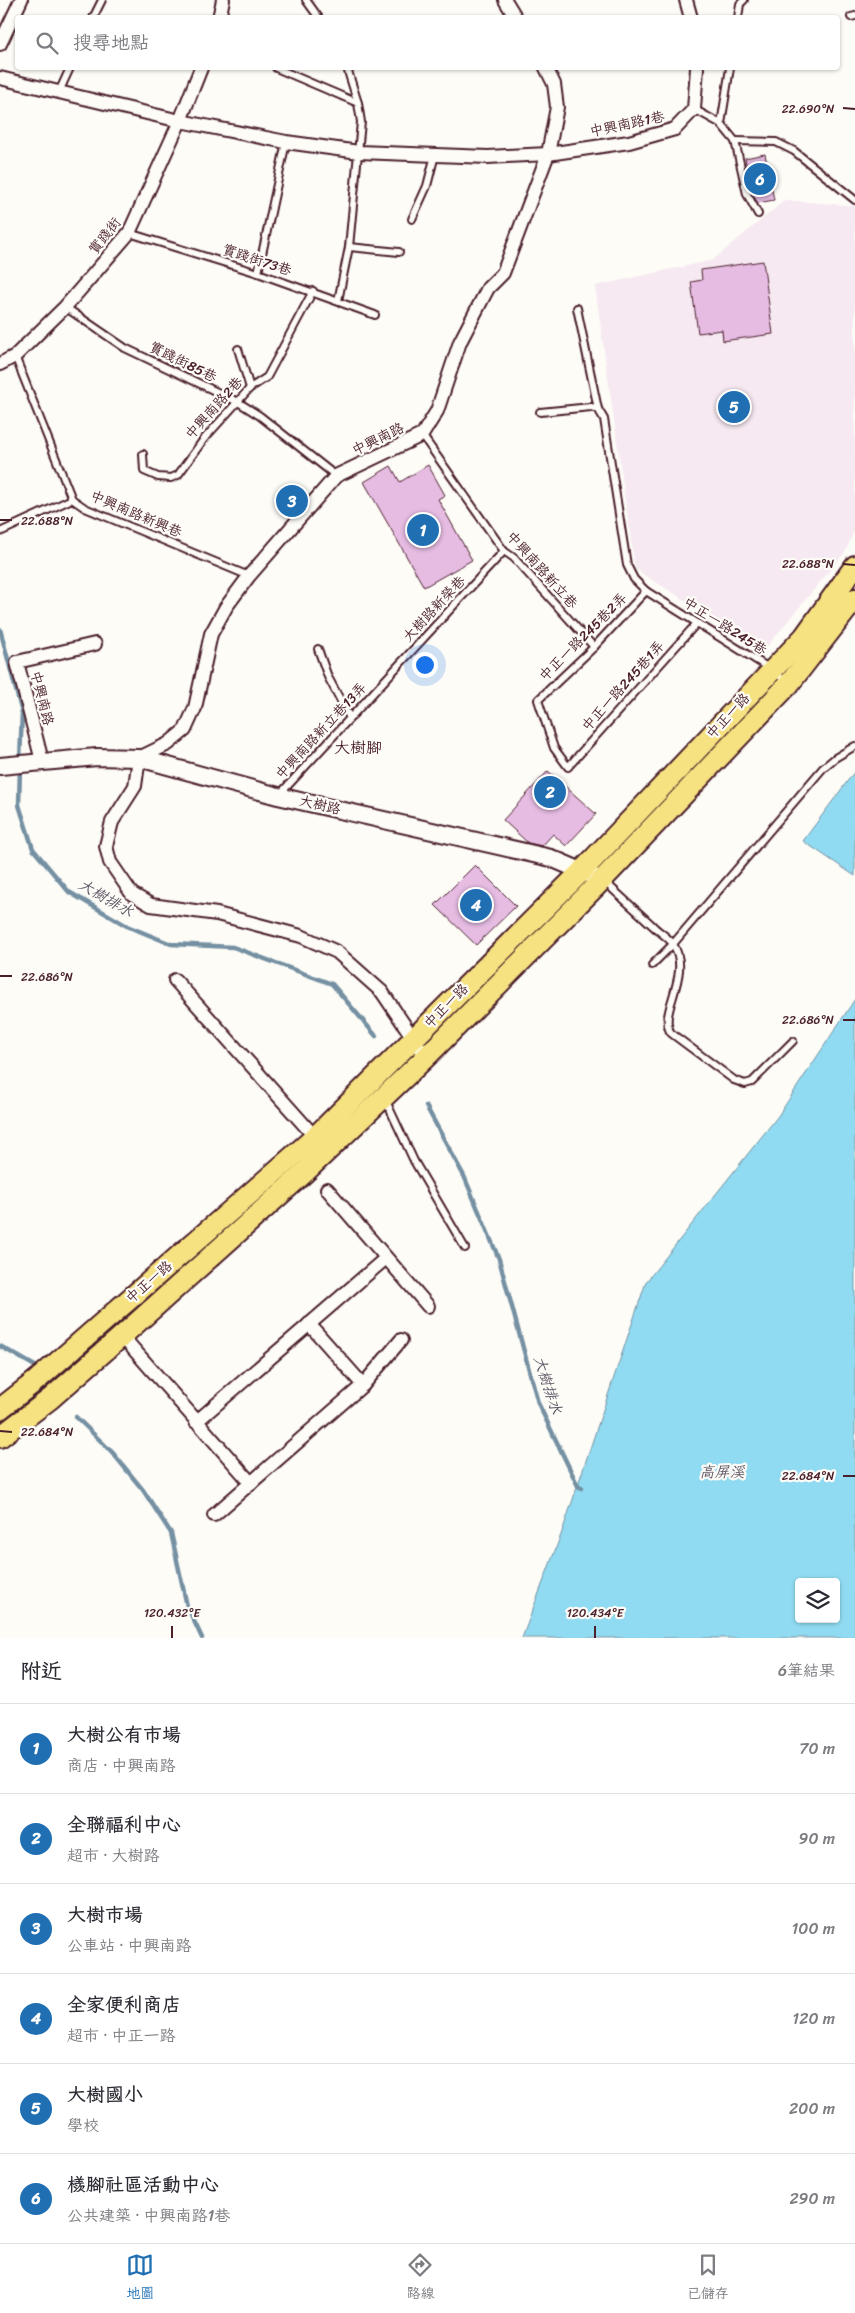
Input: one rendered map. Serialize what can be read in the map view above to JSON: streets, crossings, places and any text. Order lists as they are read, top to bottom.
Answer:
{
  "streets": {
    "main road": ["中正一路"],
    "street": [
      "中興南路1巷",
      "實踐街",
      "中興南路",
      "大樹路"
    ],
    "lane": [
      "實踐街73巷",
      "實踐街85巷",
      "中興南路2巷",
      "中興南路新興巷",
      "中興南路新立巷",
      "大樹路新榮巷",
      "中正一路245巷",
      "中正一路245巷2弄",
      "中正一路245巷1弄",
      "中興南路新立巷13弄"
    ]
  },
  "crossings": [
    ["中興南路1巷", "中興南路"],
    ["實踐街", "實踐街73巷"],
    ["實踐街", "實踐街85巷"],
    ["實踐街", "中興南路新興巷"],
    ["實踐街73巷", "中興南路2巷"],
    ["實踐街85巷", "中興南路2巷"],
    ["實踐街85巷", "中興南路"],
    ["中興南路", "中興南路新興巷"],
    ["中興南路", "中興南路新立巷"],
    ["中興南路", "大樹路"],
    ["中興南路新立巷", "大樹路新榮巷"],
    ["中興南路新立巷", "中正一路245巷2弄"],
    ["大樹路新榮巷", "中興南路新立巷13弄"],
    ["中正一路245巷", "中正一路245巷2弄"],
    ["中正一路245巷", "中正一路245巷1弄"],
    ["中正一路245巷", "中正一路"],
    ["中正一路245巷2弄", "中正一路245巷1弄"],
    ["中正一路", "大樹路"],
    ["中興南路新立巷13弄", "大樹路"]
  ],
  "districts": ["大樹腳"],
  "water": ["大樹排水", "高屏溪"],
  "page": {
    "search": "搜尋地點",
    "pins": [
      "6",
      "5",
      "3",
      "1",
      "2",
      "4"
    ],
    "heading": ["附近", "6筆結果"],
    "list": [
      {
        "mark": "1",
        "name": "大樹公有市場",
        "note": "商店 · 中興南路",
        "value": "70 m"
      },
      {
        "mark": "2",
        "name": "全聯福利中心",
        "note": "超市 · 大樹路",
        "value": "90 m"
      },
      {
        "mark": "3",
        "name": "大樹市場",
        "note": "公車站 · 中興南路",
        "value": "100 m"
      },
      {
        "mark": "4",
        "name": "全家便利商店",
        "note": "超市 · 中正一路",
        "value": "120 m"
      },
      {
        "mark": "5",
        "name": "大樹國小",
        "note": "學校",
        "value": "200 m"
      },
      {
        "mark": "6",
        "name": "檨腳社區活動中心",
        "note": "公共建築 · 中興南路1巷",
        "value": "290 m"
      }
    ],
    "nav": ["地圖", "路線", "已儲存"]
  },
  "coordinates": [
    "22.690°N",
    "22.688°N",
    "22.686°N",
    "22.684°N",
    "120.432°E",
    "120.434°E"
  ]
}
